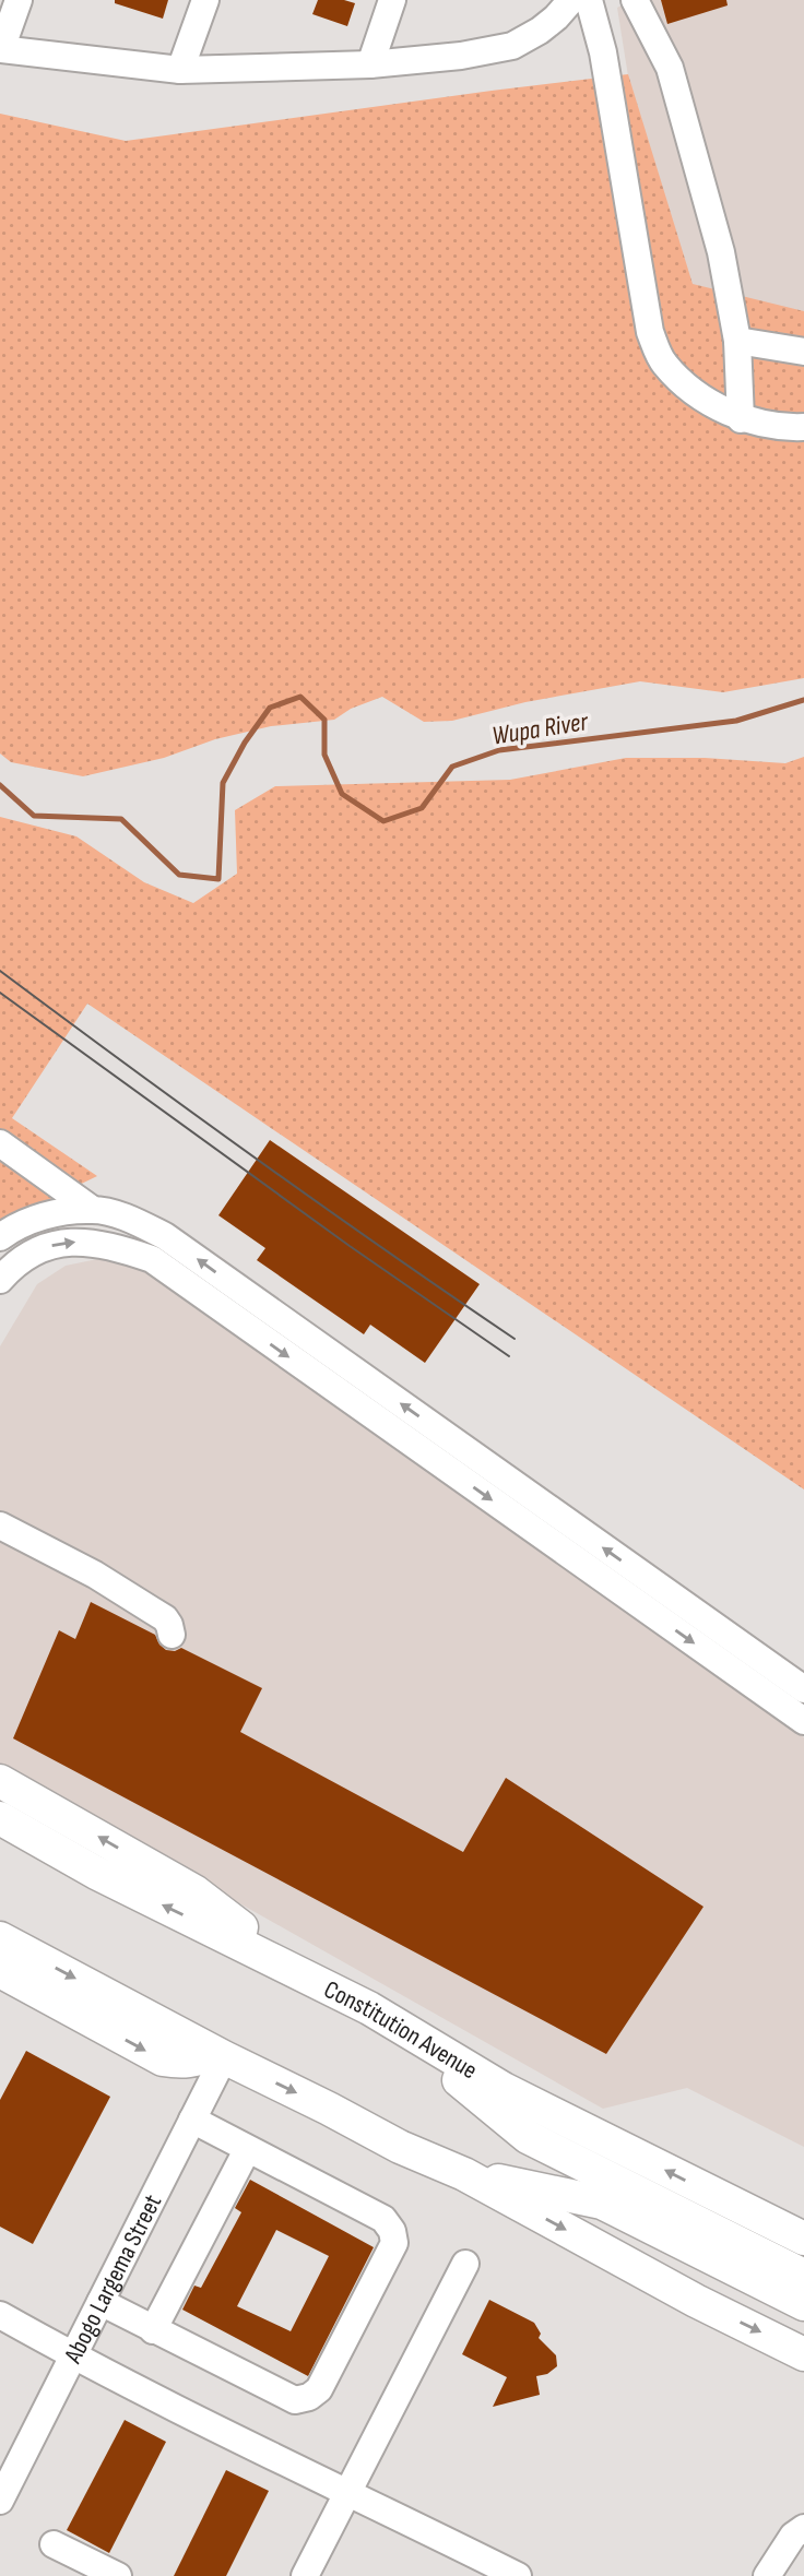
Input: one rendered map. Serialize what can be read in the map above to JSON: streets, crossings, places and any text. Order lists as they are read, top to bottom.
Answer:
{
  "streets": {
    "main road": ["Constitution Avenue"],
    "street": ["Abogo Largema Street"]
  },
  "water": ["Wupa River"]
}
